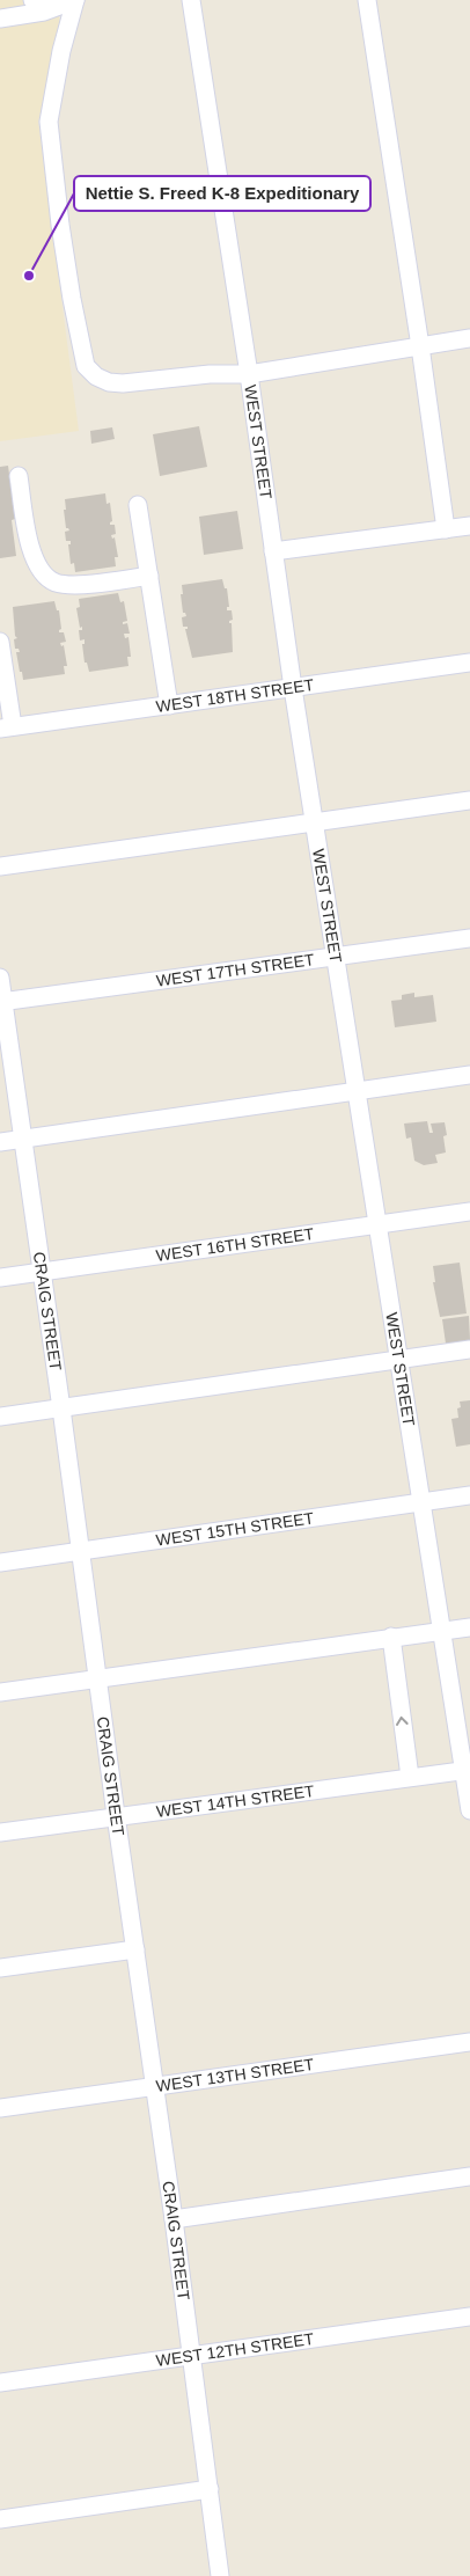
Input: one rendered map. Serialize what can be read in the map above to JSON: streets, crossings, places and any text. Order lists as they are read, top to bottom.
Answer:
{
  "streets": {
    "street": [
      "WEST STREET",
      "WEST 18TH STREET",
      "WEST 17TH STREET",
      "WEST 16TH STREET",
      "CRAIG STREET",
      "WEST 15TH STREET",
      "WEST 14TH STREET",
      "WEST 13TH STREET",
      "WEST 12TH STREET"
    ]
  },
  "crossings": [
    ["WEST STREET", "WEST 18TH STREET"],
    ["WEST STREET", "WEST 17TH STREET"],
    ["WEST STREET", "WEST 16TH STREET"],
    ["WEST STREET", "WEST 15TH STREET"],
    ["WEST STREET", "WEST 14TH STREET"],
    ["WEST 17TH STREET", "CRAIG STREET"],
    ["WEST 16TH STREET", "CRAIG STREET"],
    ["CRAIG STREET", "WEST 15TH STREET"],
    ["CRAIG STREET", "WEST 14TH STREET"],
    ["CRAIG STREET", "WEST 13TH STREET"],
    ["CRAIG STREET", "WEST 12TH STREET"]
  ],
  "places": ["Nettie S. Freed K-8 Expeditionary"]
}
